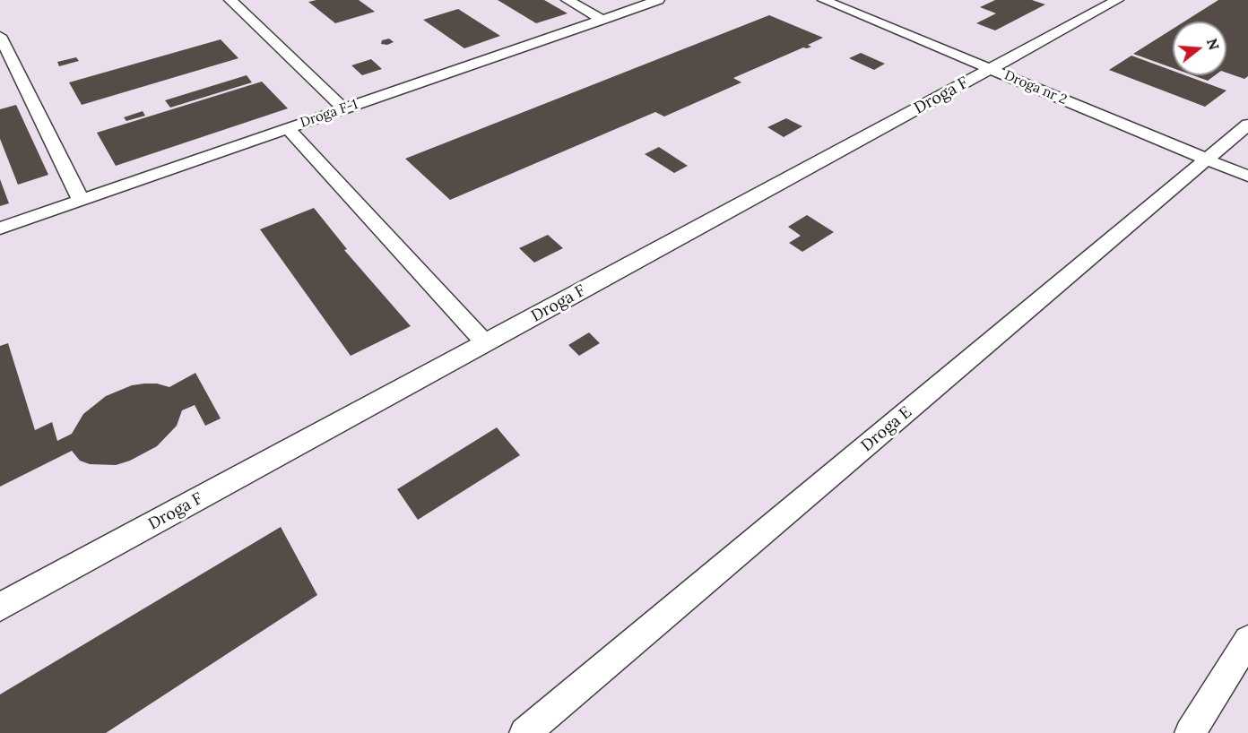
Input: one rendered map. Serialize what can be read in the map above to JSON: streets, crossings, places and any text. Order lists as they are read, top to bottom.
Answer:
{
  "streets": {
    "lane": [
      "Droga nr 2",
      "Droga F",
      "Droga F-1",
      "Droga E"
    ]
  },
  "crossings": [
    ["Droga nr 2", "Droga F"],
    ["Droga nr 2", "Droga E"]
  ],
  "north": "right"
}
